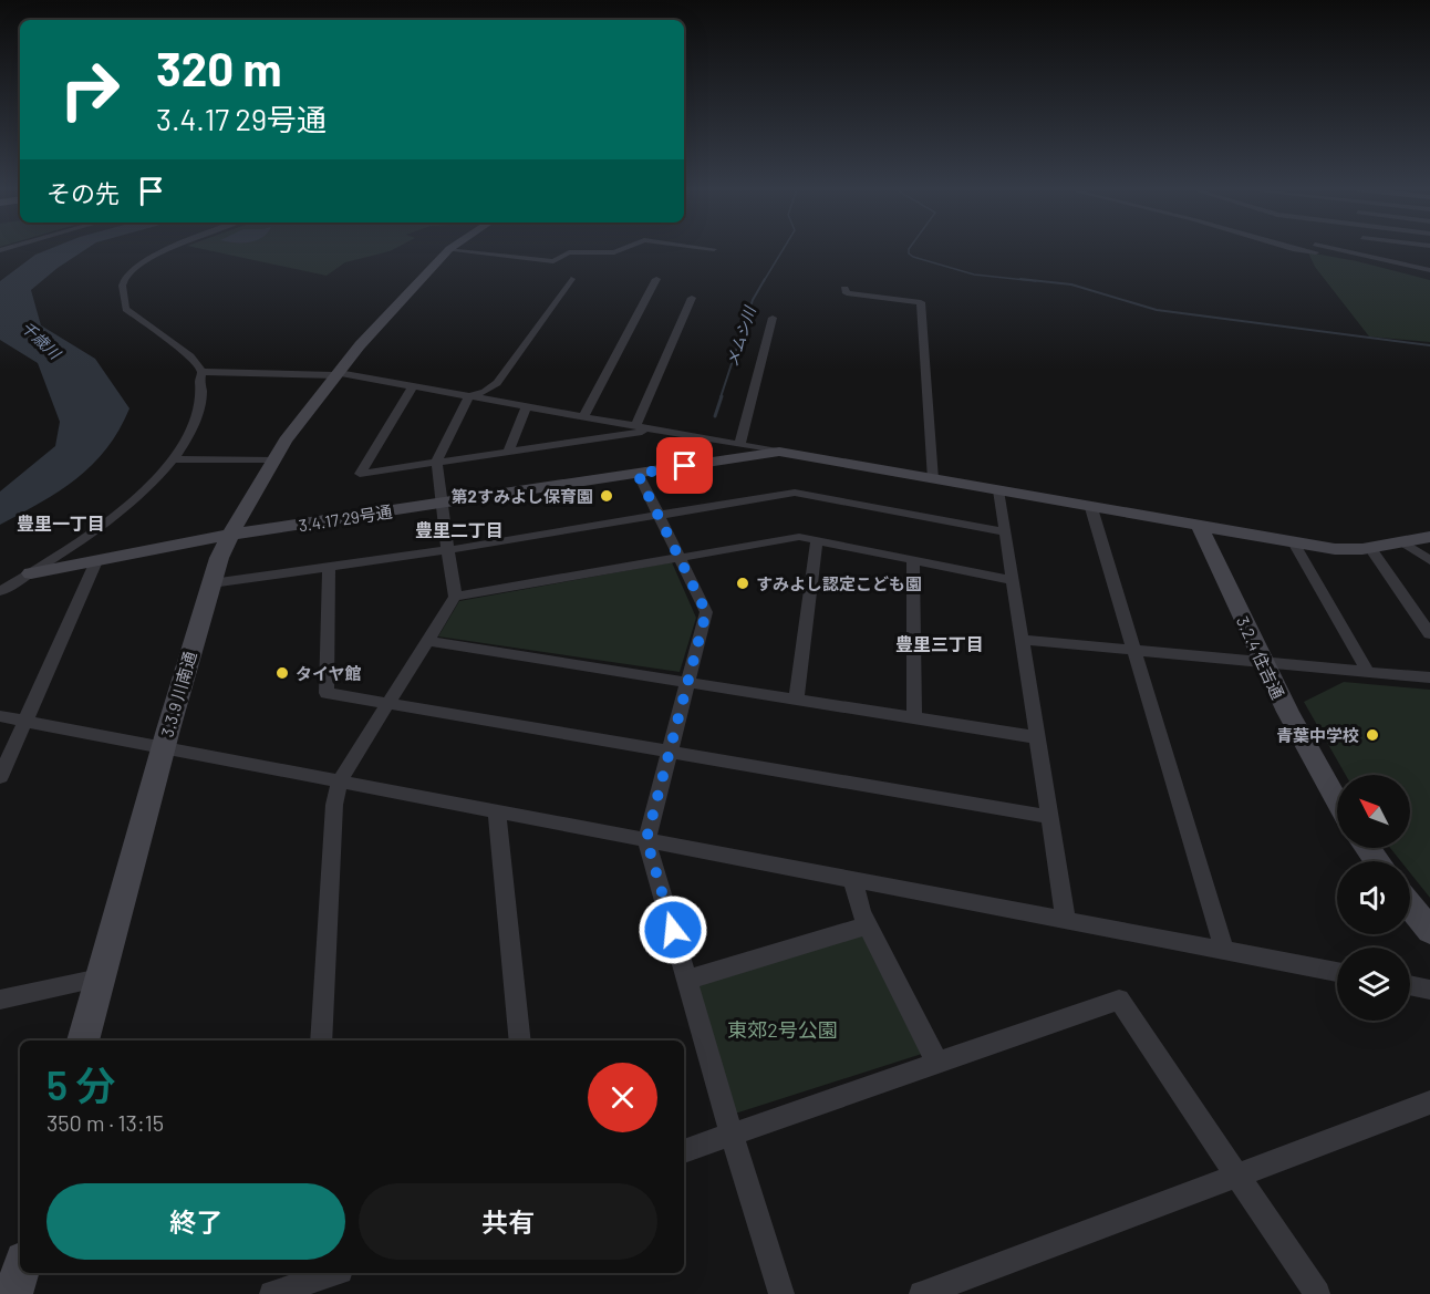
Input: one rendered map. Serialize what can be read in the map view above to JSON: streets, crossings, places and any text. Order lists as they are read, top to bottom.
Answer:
{
  "streets": {
    "street": ["3.4.17 29号通", "3.2.4 住吉通", "3.3.9 川南通"]
  },
  "crossings": [
    ["3.4.17 29号通", "3.2.4 住吉通"],
    ["3.4.17 29号通", "3.3.9 川南通"]
  ],
  "districts": ["豊里一丁目", "豊里二丁目", "豊里三丁目"],
  "water": ["メムシ川", "千歳川"],
  "parks": ["東郊2号公園"],
  "places": [
    "第2すみよし保育園",
    "すみよし認定こども園",
    "タイヤ館",
    "青葉中学校"
  ],
  "north": "top left",
  "page": {
    "turn": ["320 m", "3.4.17 29号通"],
    "then": "その先",
    "heading": ["5 分", "350 m · 13:15"],
    "buttons": ["終了", "共有"]
  }
}
